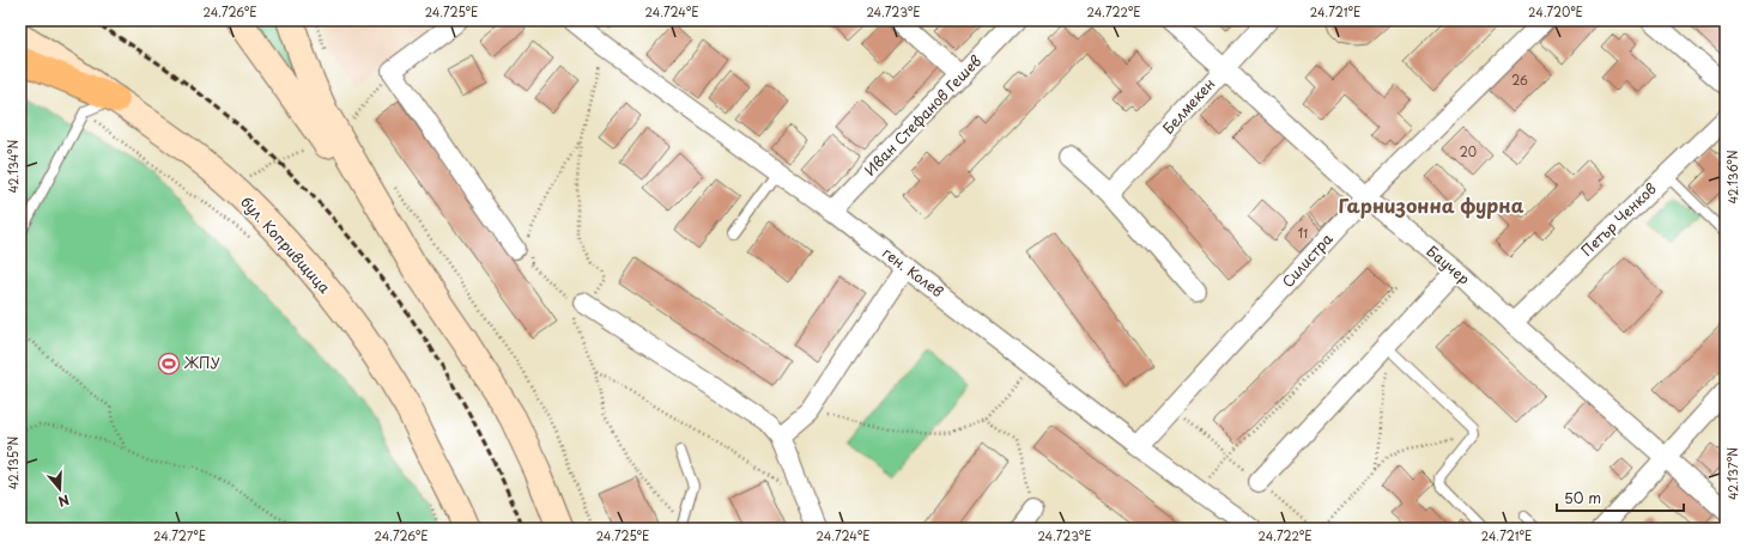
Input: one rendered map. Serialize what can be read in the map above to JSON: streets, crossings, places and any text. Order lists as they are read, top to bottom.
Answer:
{
  "streets": {
    "main road": ["бул. Копривщица"],
    "street": [
      "Белмекен",
      "Иван Стефанов Гешев",
      "Петър Ченков",
      "Силистра",
      "Баучер",
      "ген. Колев"
    ]
  },
  "crossings": [
    ["Белмекен", "Баучер"],
    ["Иван Стефанов Гешев", "ген. Колев"],
    ["Петър Ченков", "Баучер"],
    ["Силистра", "Баучер"],
    ["Силистра", "ген. Колев"]
  ],
  "districts": ["Гарнизонна фурна"],
  "places": {
    "sports": ["ЖПУ"]
  },
  "house_numbers": ["26", "20", "11"],
  "scale_bar": "50 m",
  "north": "bottom",
  "coordinates": [
    "24.726°E",
    "24.725°E",
    "24.724°E",
    "24.723°E",
    "24.722°E",
    "24.721°E",
    "24.720°E",
    "42.134°N",
    "42.136°N",
    "42.135°N",
    "42.137°N",
    "24.727°E"
  ]
}
